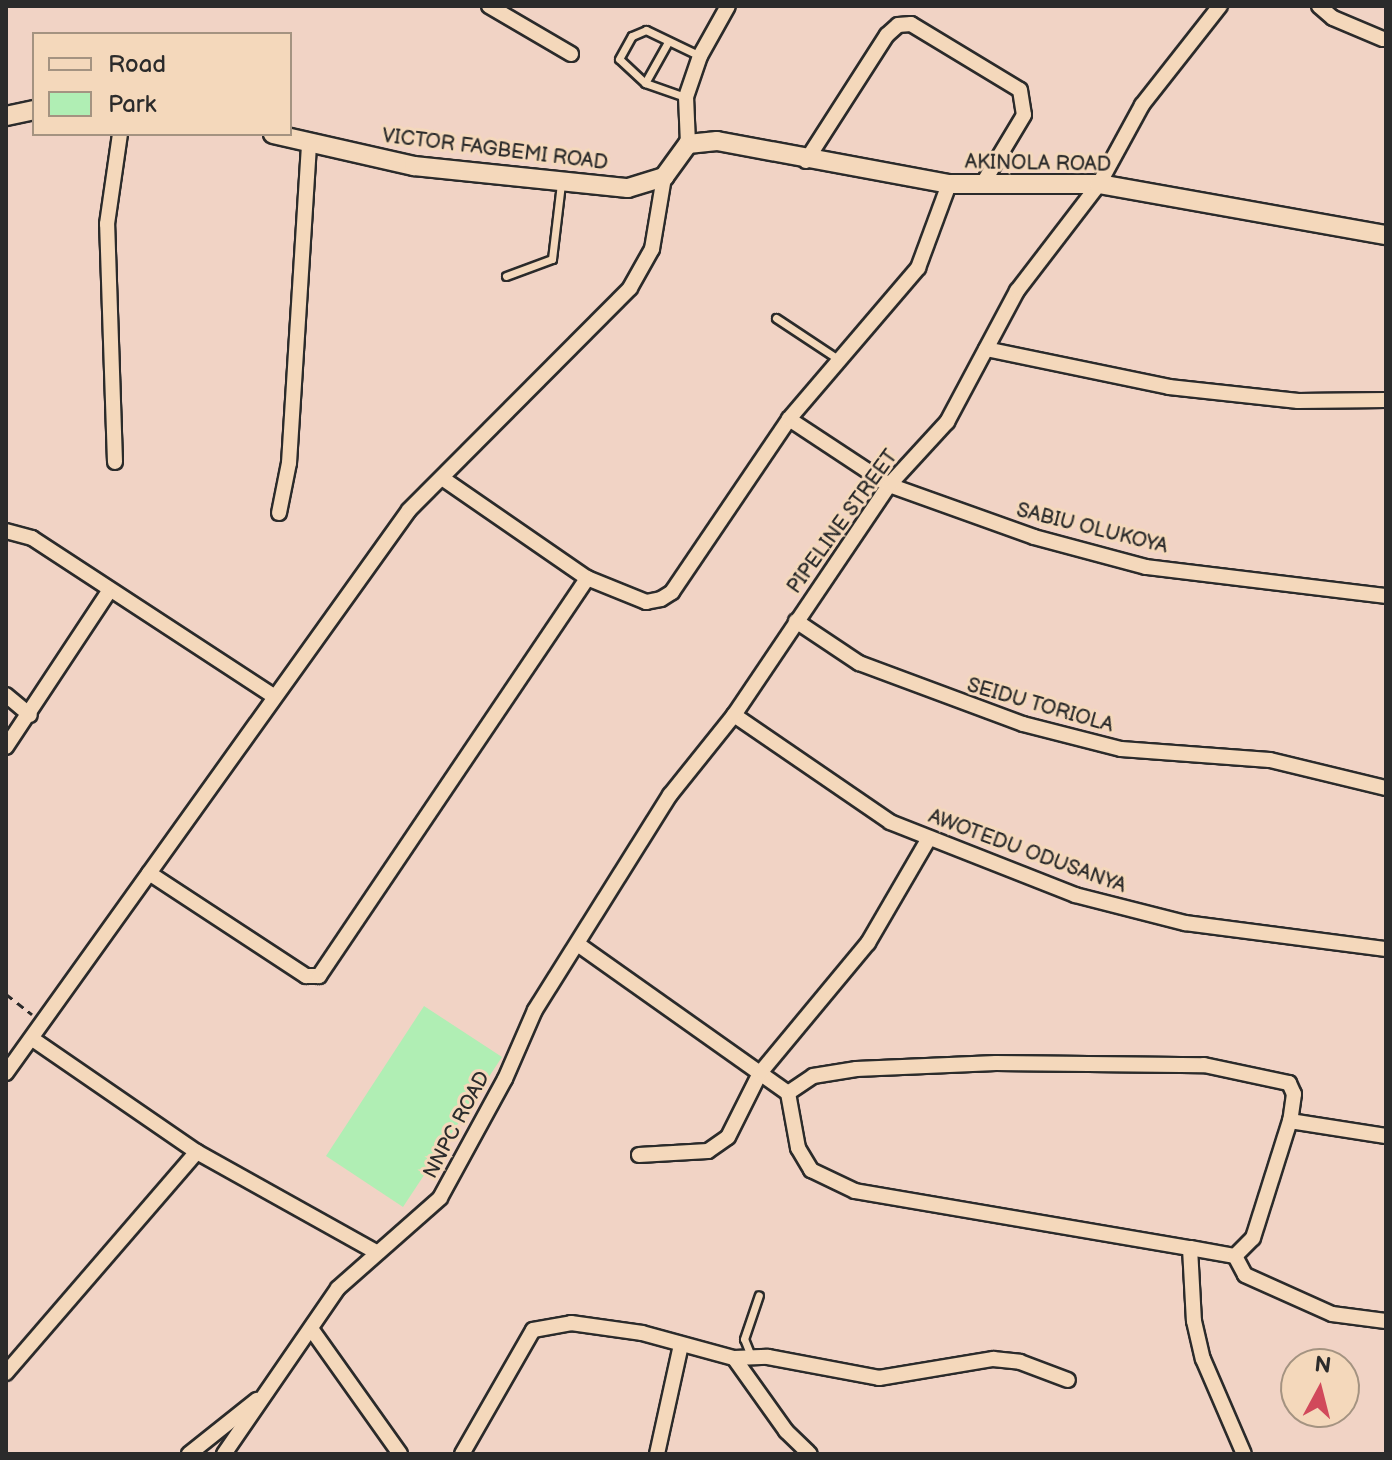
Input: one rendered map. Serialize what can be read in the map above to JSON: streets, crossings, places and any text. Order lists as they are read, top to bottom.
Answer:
{
  "streets": {
    "street": [
      "VICTOR FAGBEMI ROAD",
      "AKINOLA ROAD",
      "PIPELINE STREET",
      "SABIU OLUKOYA",
      "SEIDU TORIOLA",
      "AWOTEDU ODUSANYA",
      "NNPC ROAD"
    ]
  },
  "crossings": [
    ["AKINOLA ROAD", "PIPELINE STREET"],
    ["PIPELINE STREET", "SABIU OLUKOYA"],
    ["PIPELINE STREET", "SEIDU TORIOLA"],
    ["PIPELINE STREET", "AWOTEDU ODUSANYA"],
    ["PIPELINE STREET", "NNPC ROAD"]
  ],
  "legend": ["Road", "Park"],
  "north": "top"
}
